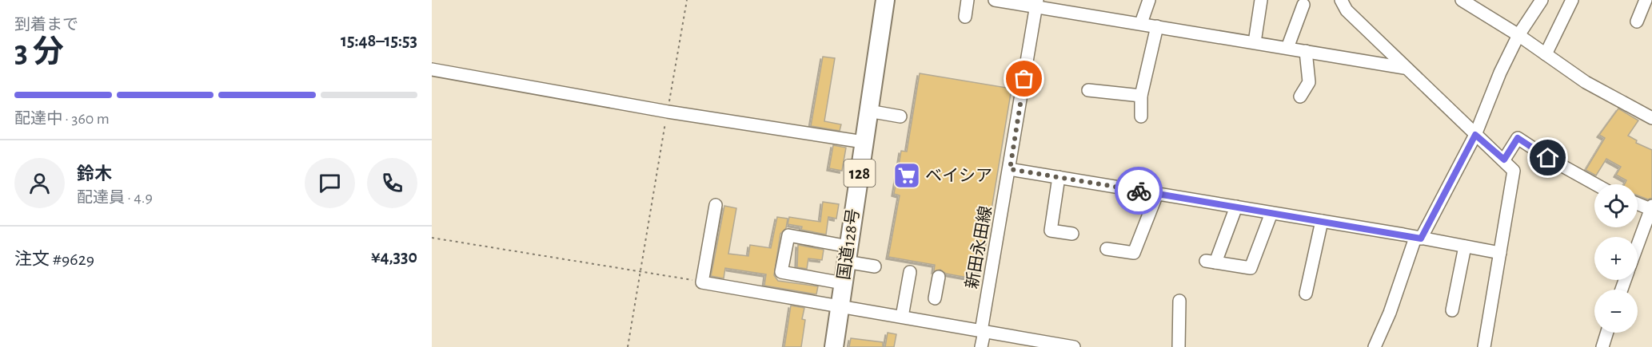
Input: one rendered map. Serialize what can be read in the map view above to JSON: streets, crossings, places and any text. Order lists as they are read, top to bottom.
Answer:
{
  "streets": {
    "highway": ["128", "国道128号"],
    "street": ["新田永田線"]
  },
  "places": {
    "supermarket": ["ベイシア"]
  },
  "page": {
    "heading": ["3 分", "到着まで", "15:48–15:53"],
    "panel": [
      "鈴木",
      "配達員 · 4.9",
      "注文 #9629",
      "¥4,330"
    ],
    "bar": "配達中 · 360 m",
    "map_buttons": ["+", "−"]
  }
}
